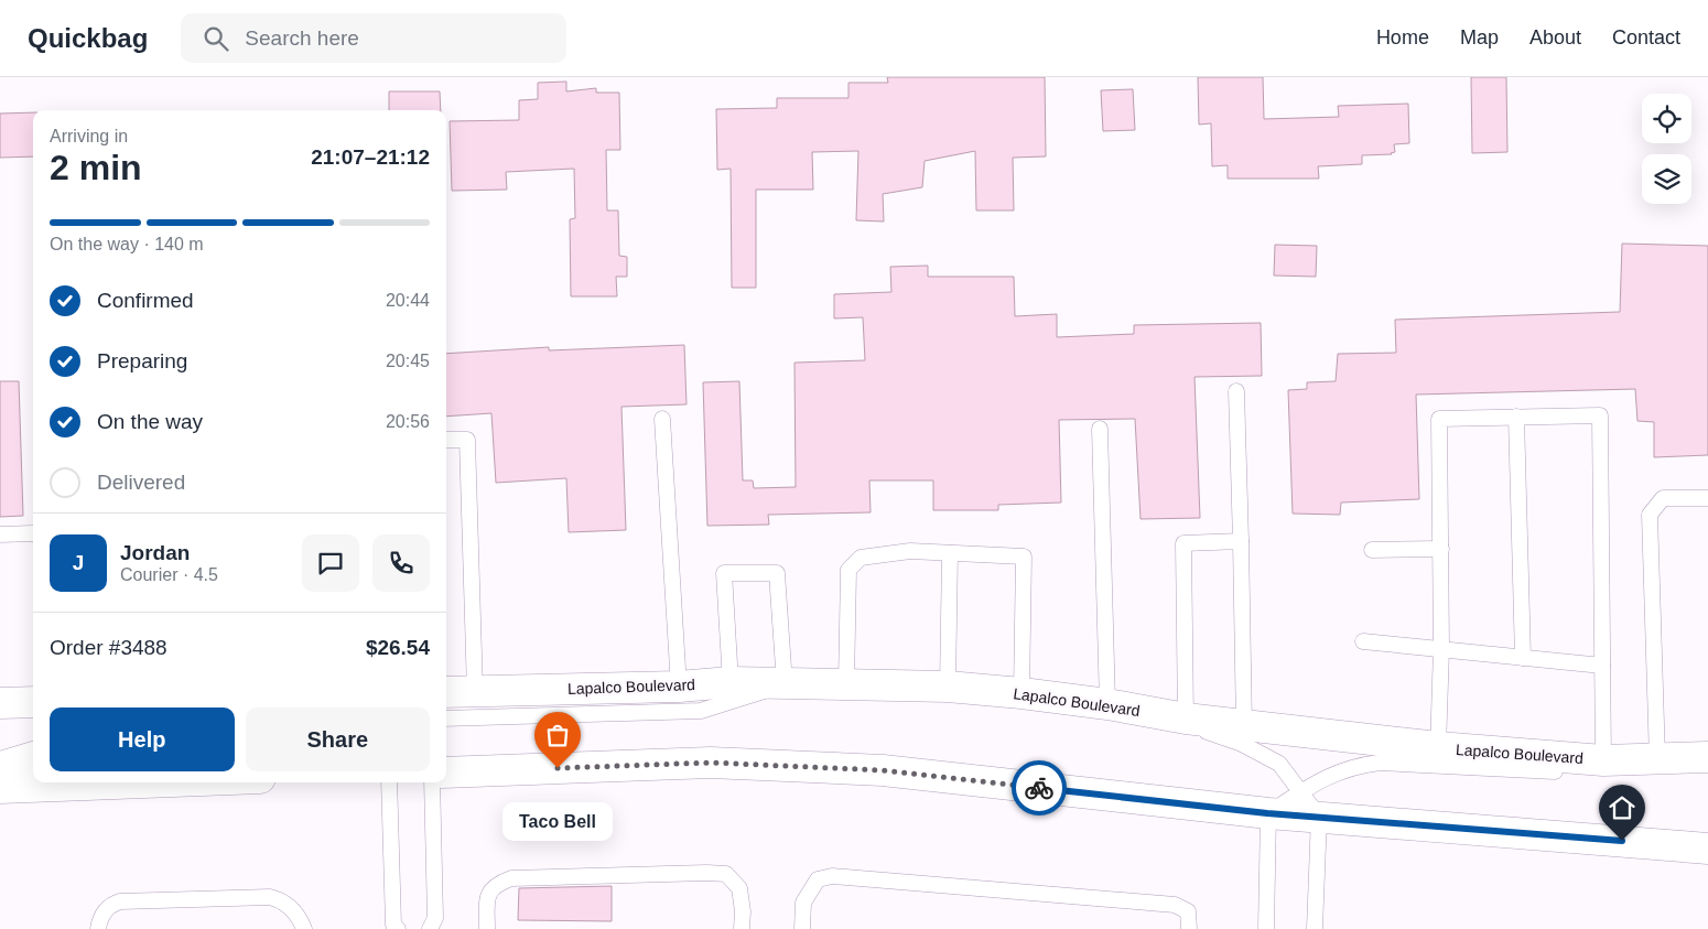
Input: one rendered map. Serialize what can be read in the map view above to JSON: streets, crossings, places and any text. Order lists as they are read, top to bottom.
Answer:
{
  "streets": {
    "main road": ["Lapalco Boulevard"]
  },
  "places": ["Taco Bell"],
  "page": {
    "header": "Quickbag",
    "search": "Search here",
    "nav": [
      "Home",
      "Map",
      "About",
      "Contact"
    ],
    "heading": ["2 min", "Arriving in", "21:07–21:12"],
    "panel": [
      "Jordan",
      "Courier · 4.5",
      "Order #3488",
      "$26.54"
    ],
    "bar": "On the way · 140 m",
    "list": [
      ["Confirmed", "20:44"],
      ["Preparing", "20:45"],
      ["On the way", "20:56"],
      "Delivered"
    ],
    "round": "J",
    "buttons": ["Help", "Share"],
    "bubble": "Taco Bell"
  }
}
